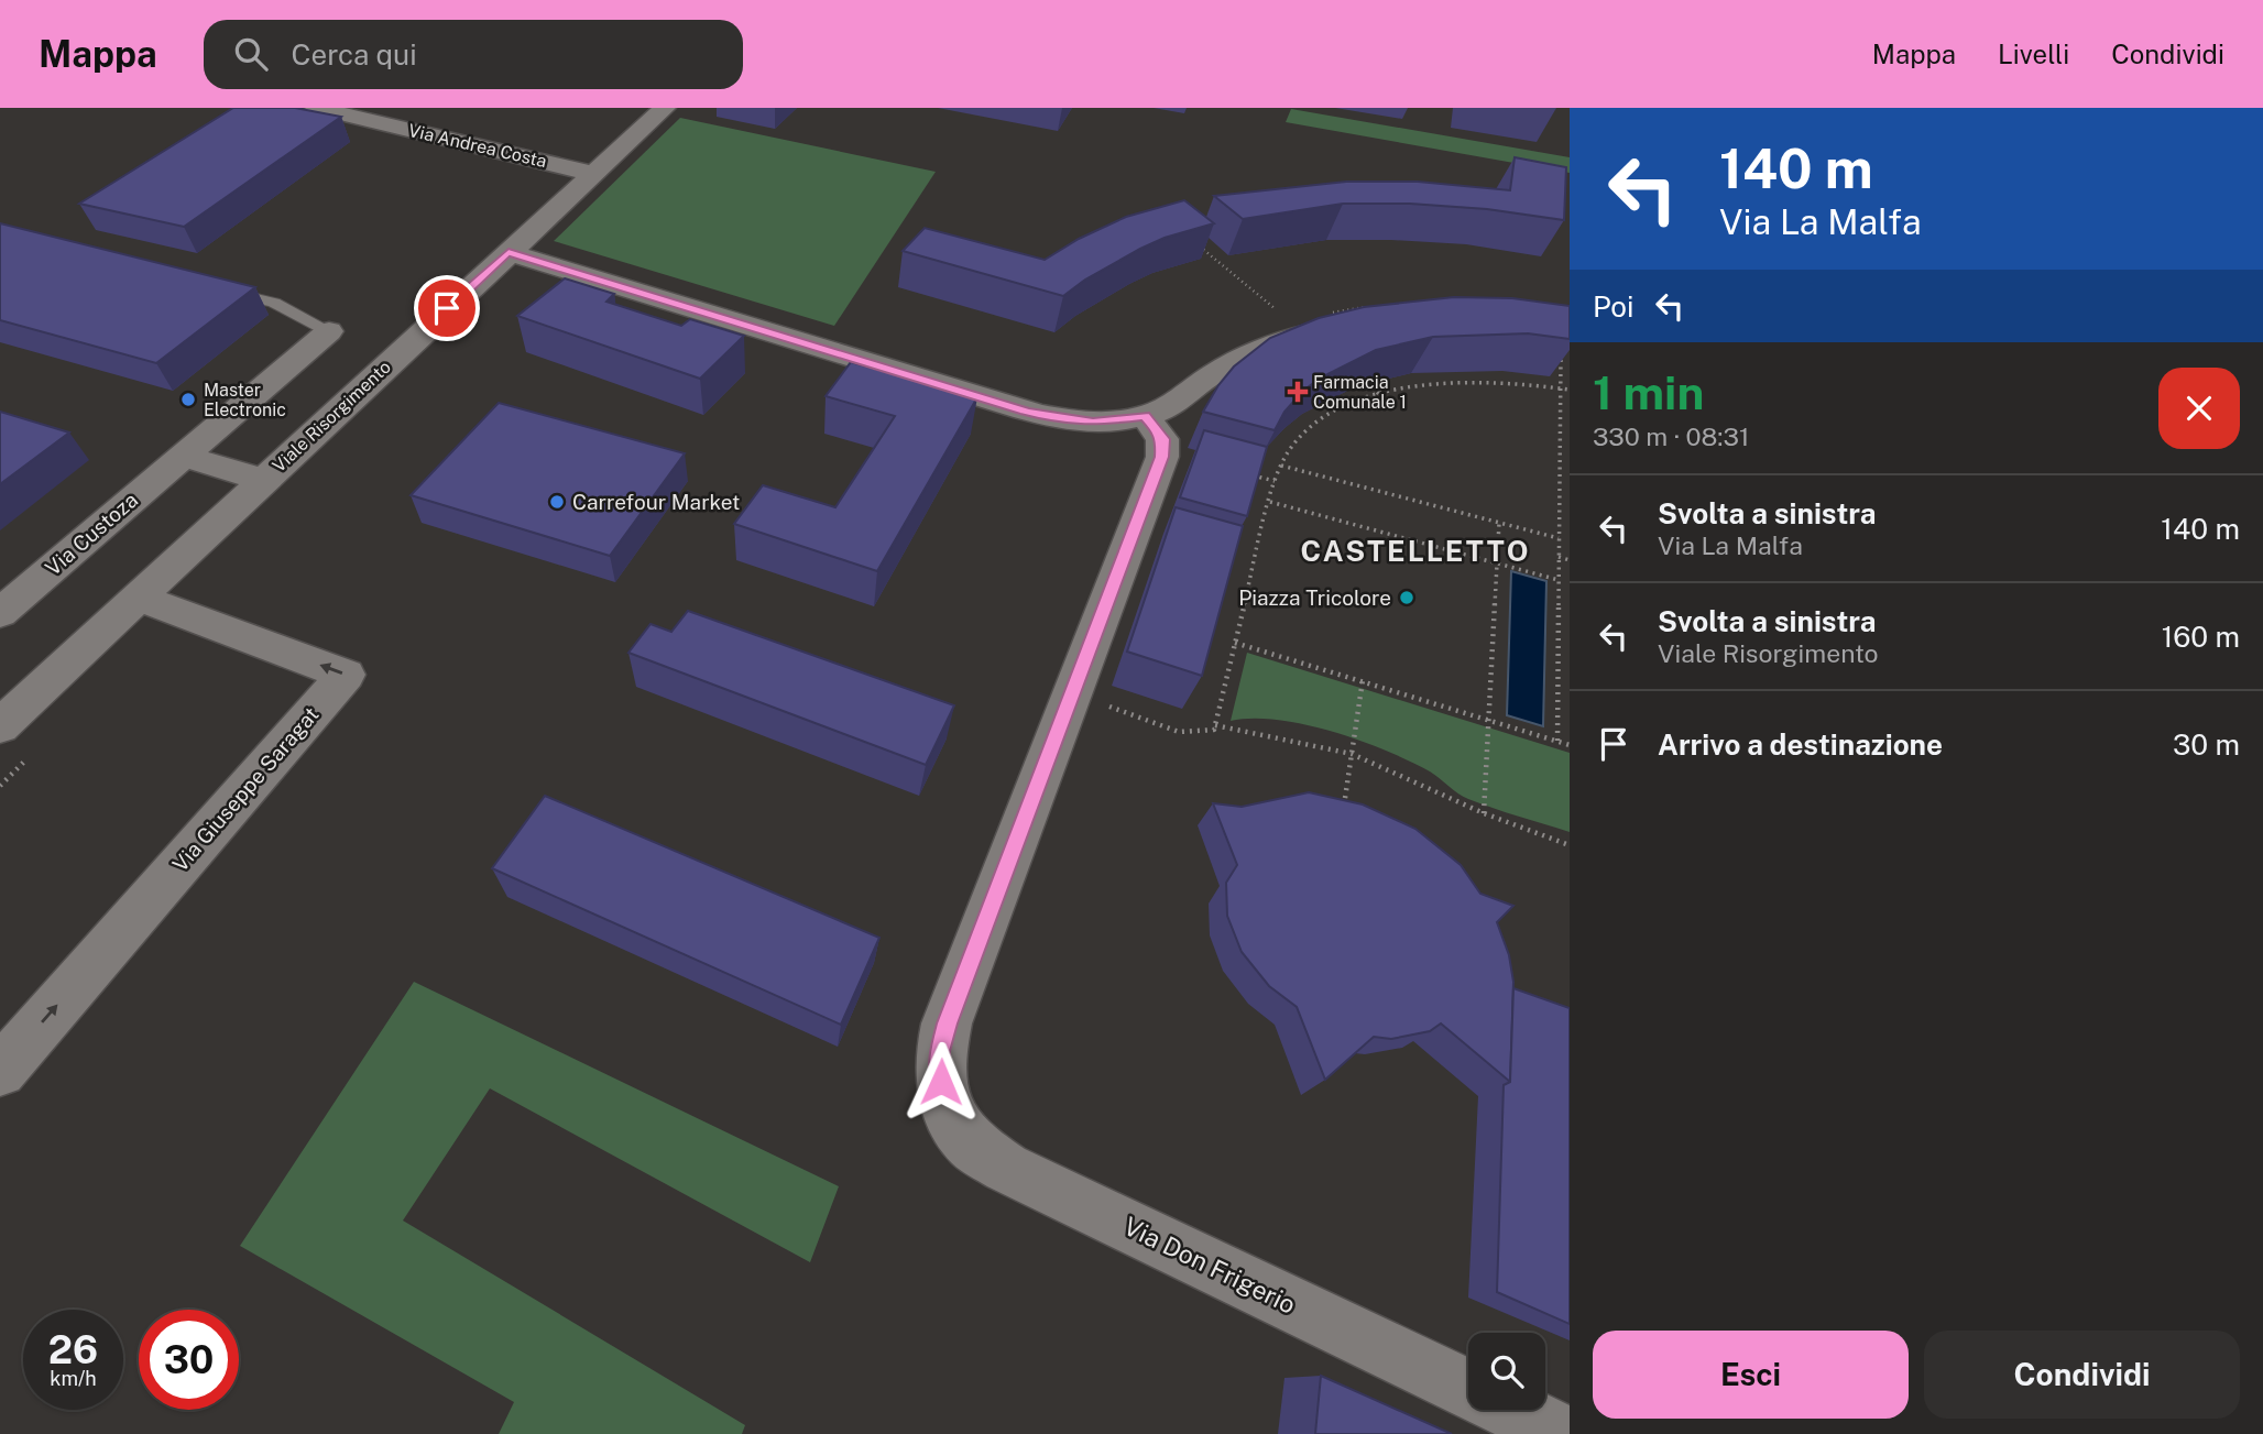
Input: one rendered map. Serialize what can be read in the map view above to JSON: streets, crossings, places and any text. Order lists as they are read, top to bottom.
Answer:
{
  "streets": {
    "street": [
      "Via Andrea Costa",
      "Viale Risorgimento",
      "Via Custoza",
      "Via Giuseppe Saragat",
      "Via Don Frigerio"
    ]
  },
  "crossings": [
    ["Via Andrea Costa", "Viale Risorgimento"],
    ["Viale Risorgimento", "Via Giuseppe Saragat"]
  ],
  "districts": ["CASTELLETTO"],
  "places": {
    "health": ["Farmacia Comunale 1"],
    "other": ["Master Electronic", "Carrefour Market", "Piazza Tricolore"]
  },
  "page": {
    "header": "Mappa",
    "search": "Cerca qui",
    "nav": ["Mappa", "Livelli", "Condividi"],
    "turn": ["140 m", "Via La Malfa"],
    "then": "Poi",
    "heading": ["1 min", "330 m · 08:31"],
    "list": [
      {
        "name": "Svolta a sinistra",
        "note": "Via La Malfa",
        "value": "140 m"
      },
      {
        "name": "Svolta a sinistra",
        "note": "Viale Risorgimento",
        "value": "160 m"
      },
      {
        "name": "Arrivo a destinazione",
        "value": "30 m"
      }
    ],
    "speed": "26 km/h",
    "limit": "30",
    "buttons": ["Esci", "Condividi"]
  }
}
